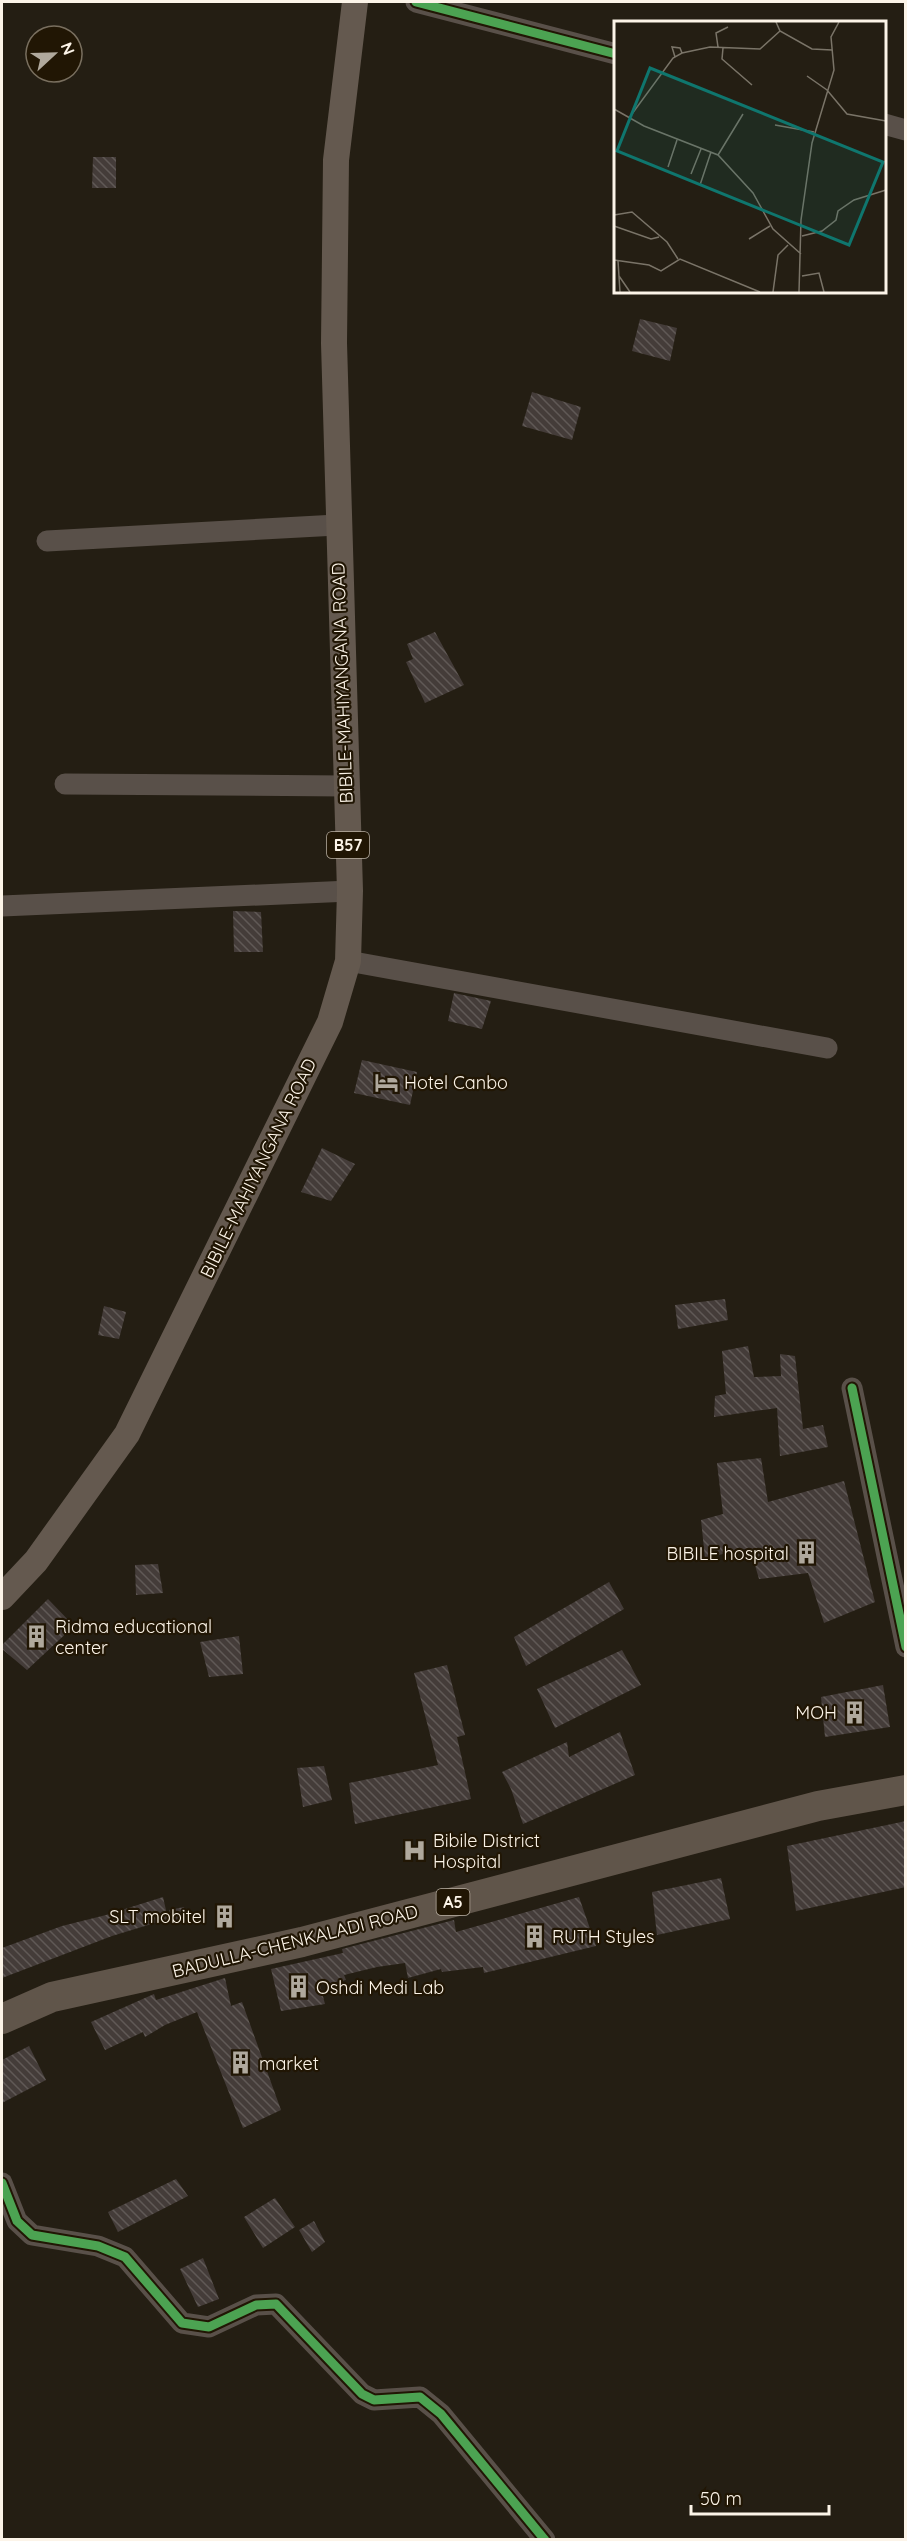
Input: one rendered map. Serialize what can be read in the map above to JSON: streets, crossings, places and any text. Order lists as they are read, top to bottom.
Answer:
{
  "streets": {
    "highway": ["A5", "BADULLA-CHENKALADI ROAD"],
    "main road": ["BIBILE-MAHIYANGANA ROAD", "B57"]
  },
  "places": {
    "hotel": ["Hotel Canbo"],
    "building": [
      "BIBILE hospital",
      "Ridma educational center",
      "MOH",
      "SLT mobitel",
      "RUTH Styles",
      "Oshdi Medi Lab",
      "market"
    ],
    "hospital": ["Bibile District Hospital"]
  },
  "scale_bar": "50 m",
  "north": "right"
}
